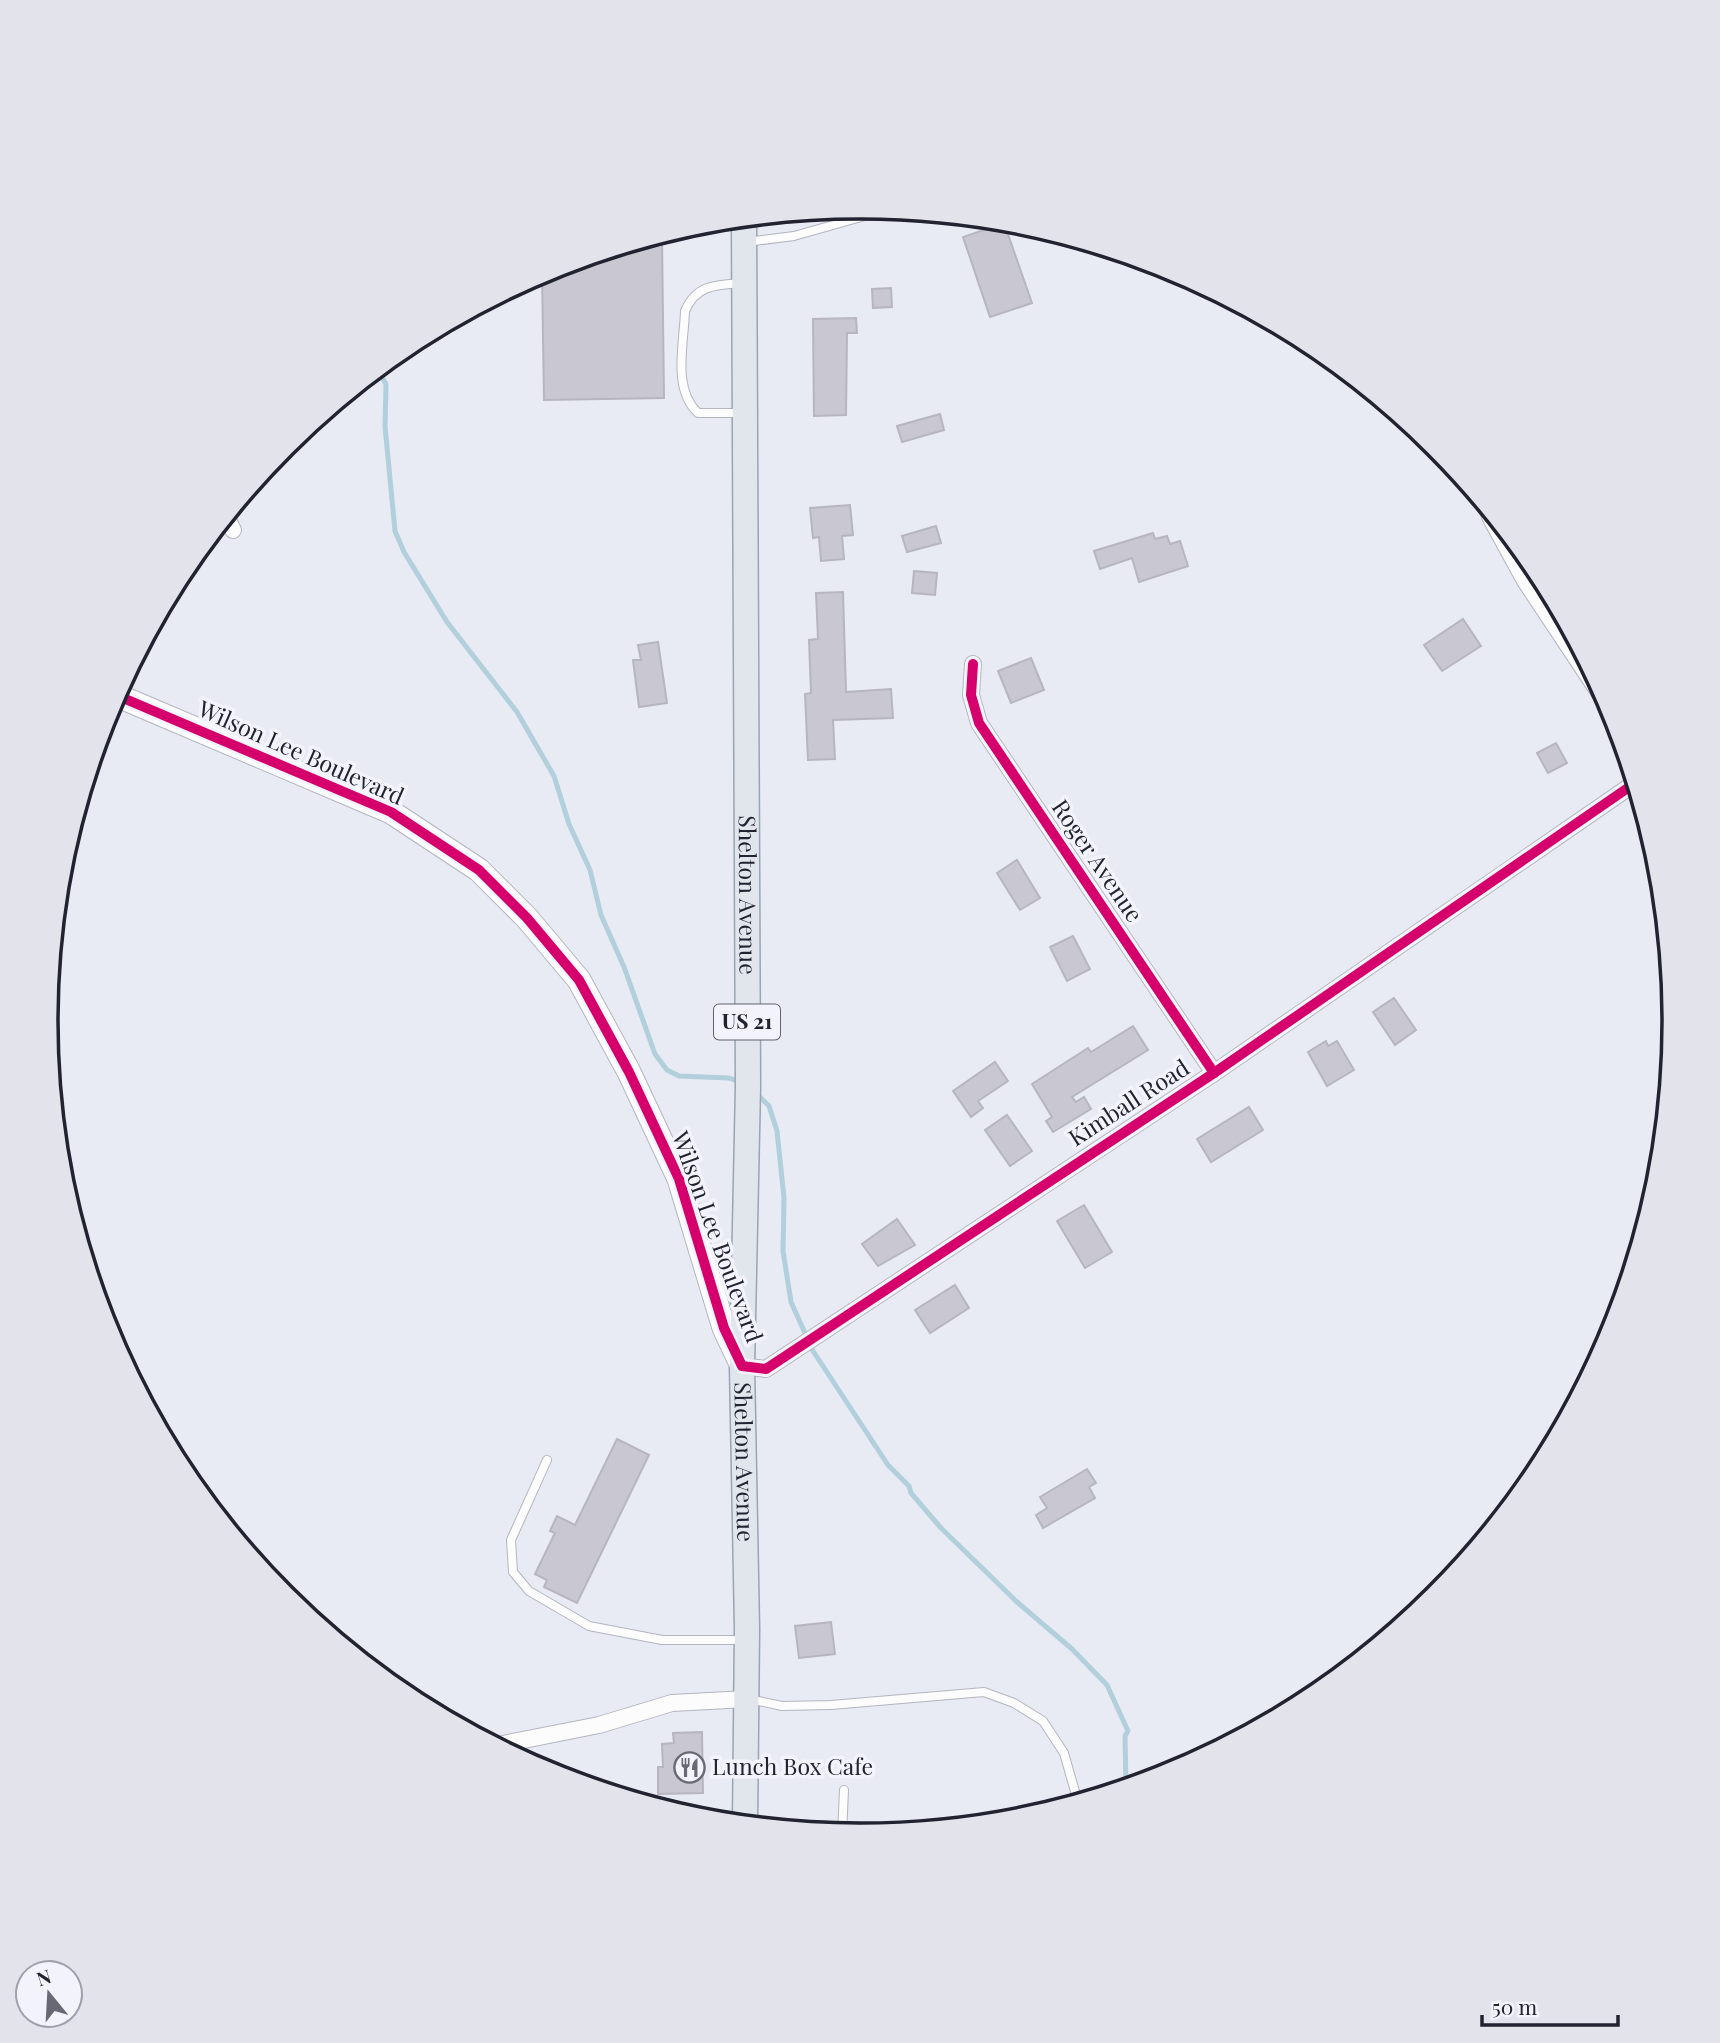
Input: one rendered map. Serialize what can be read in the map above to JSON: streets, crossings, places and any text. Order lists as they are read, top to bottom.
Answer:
{
  "streets": {
    "main road": ["Shelton Avenue", "US 21"],
    "street": ["Wilson Lee Boulevard", "Roger Avenue", "Kimball Road"]
  },
  "crossings": [
    ["Wilson Lee Boulevard", "Shelton Avenue"],
    ["Wilson Lee Boulevard", "Kimball Road"],
    ["Roger Avenue", "Kimball Road"],
    ["Shelton Avenue", "Kimball Road"]
  ],
  "places": {
    "restaurant": ["Lunch Box Cafe"]
  },
  "scale_bar": "50 m",
  "north": "top"
}
